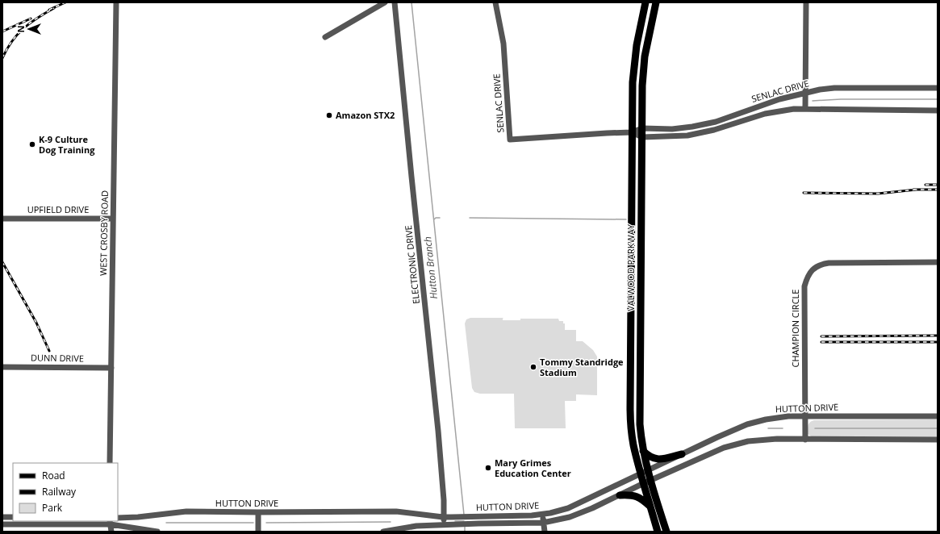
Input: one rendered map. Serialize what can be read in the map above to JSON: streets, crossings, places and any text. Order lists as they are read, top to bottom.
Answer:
{
  "streets": {
    "main road": ["VALWOOD PARKWAY"],
    "street": [
      "SENLAC DRIVE",
      "UPFIELD DRIVE",
      "WEST CROSBY ROAD",
      "ELECTRONIC DRIVE",
      "CHAMPION CIRCLE",
      "DUNN DRIVE",
      "HUTTON DRIVE"
    ]
  },
  "crossings": [
    ["SENLAC DRIVE", "VALWOOD PARKWAY"],
    ["UPFIELD DRIVE", "WEST CROSBY ROAD"],
    ["WEST CROSBY ROAD", "DUNN DRIVE"],
    ["ELECTRONIC DRIVE", "HUTTON DRIVE"],
    ["VALWOOD PARKWAY", "HUTTON DRIVE"],
    ["CHAMPION CIRCLE", "HUTTON DRIVE"]
  ],
  "water": ["Hutton Branch"],
  "places": [
    "Amazon STX2",
    "K-9 Culture Dog Training",
    "Tommy Standridge Stadium",
    "Mary Grimes Education Center"
  ],
  "legend": ["Road", "Railway", "Park"],
  "north": "left"
}
